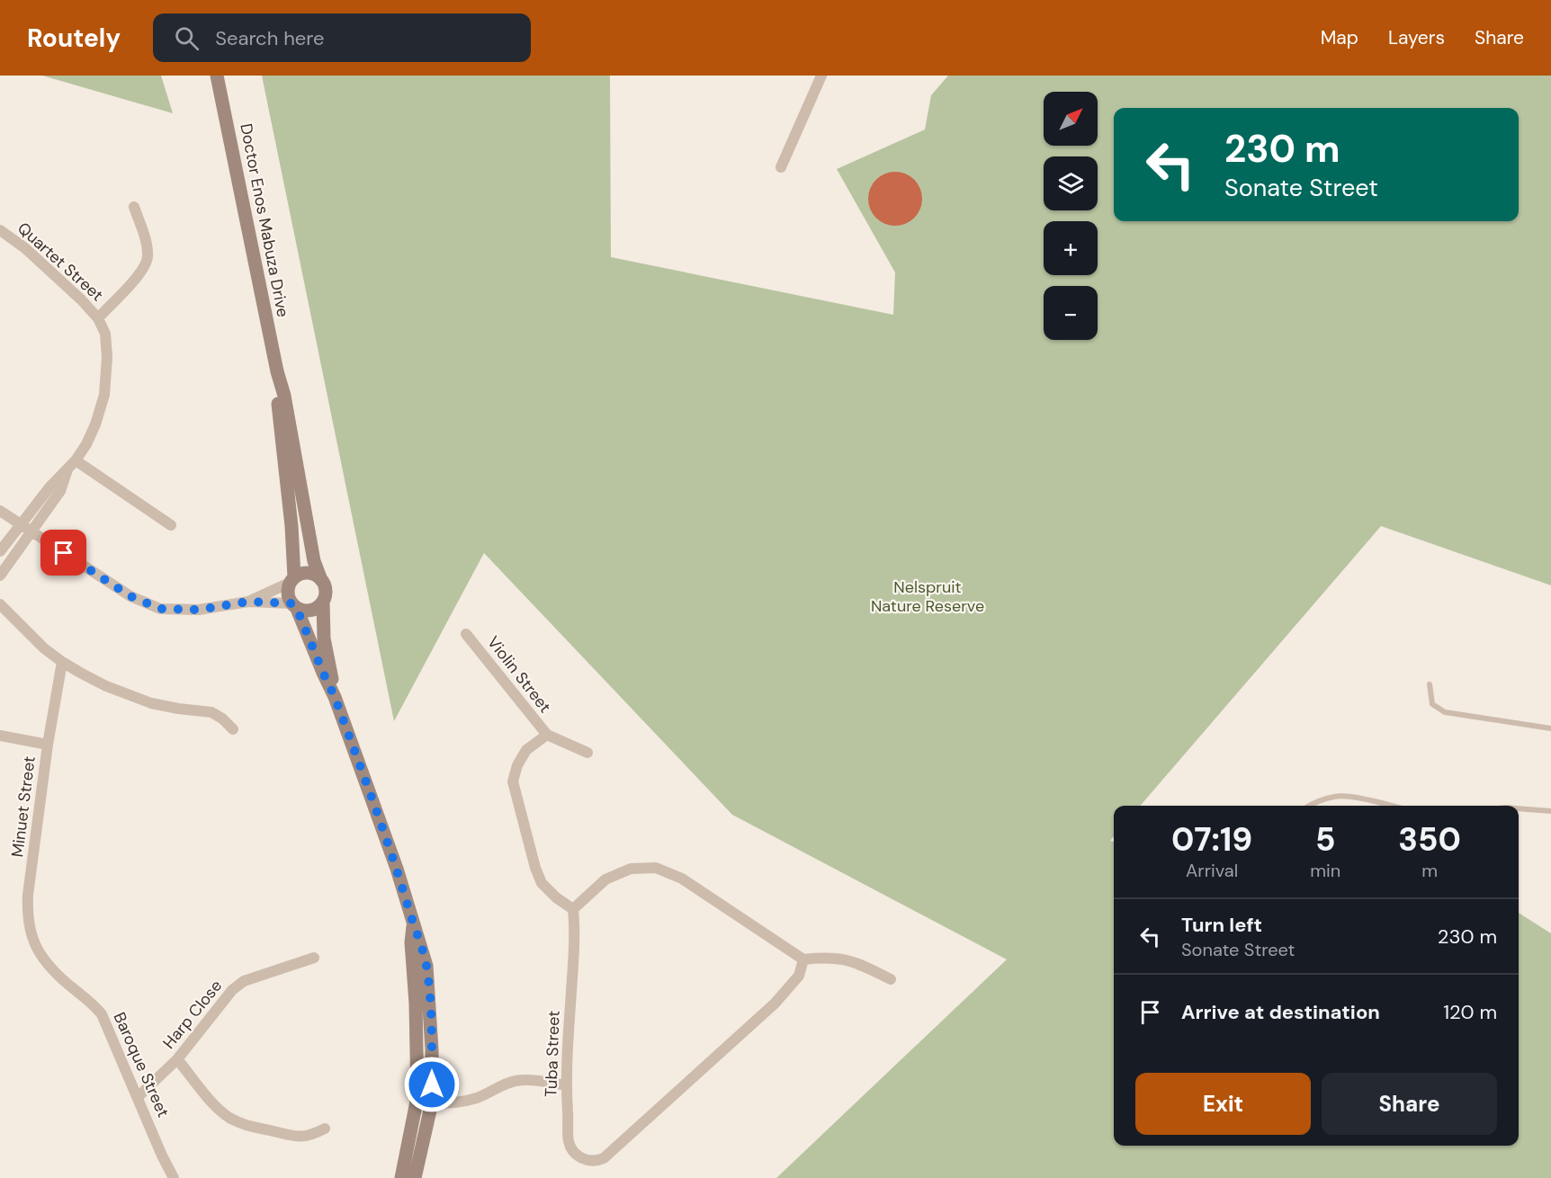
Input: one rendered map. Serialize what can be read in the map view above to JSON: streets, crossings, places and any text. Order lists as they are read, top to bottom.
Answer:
{
  "streets": {
    "main road": ["Doctor Enos Mabuza Drive"],
    "street": [
      "Quartet Street",
      "Violin Street",
      "Minuet Street",
      "Harp Close",
      "Tuba Street",
      "Baroque Street"
    ]
  },
  "crossings": [
    ["Violin Street", "Tuba Street"],
    ["Minuet Street", "Baroque Street"],
    ["Harp Close", "Baroque Street"]
  ],
  "parks": ["Nelspruit Nature Reserve"],
  "north": "top right",
  "page": {
    "header": "Routely",
    "search": "Search here",
    "nav": ["Map", "Layers", "Share"],
    "map_buttons": ["+", "−"],
    "turn": ["230 m", "Sonate Street"],
    "eta": [
      "07:19",
      "Arrival",
      "5",
      "min",
      "350",
      "m"
    ],
    "list": [
      {
        "name": "Turn left",
        "note": "Sonate Street",
        "value": "230 m"
      },
      {
        "name": "Arrive at destination",
        "value": "120 m"
      }
    ],
    "buttons": ["Exit", "Share"]
  }
}
